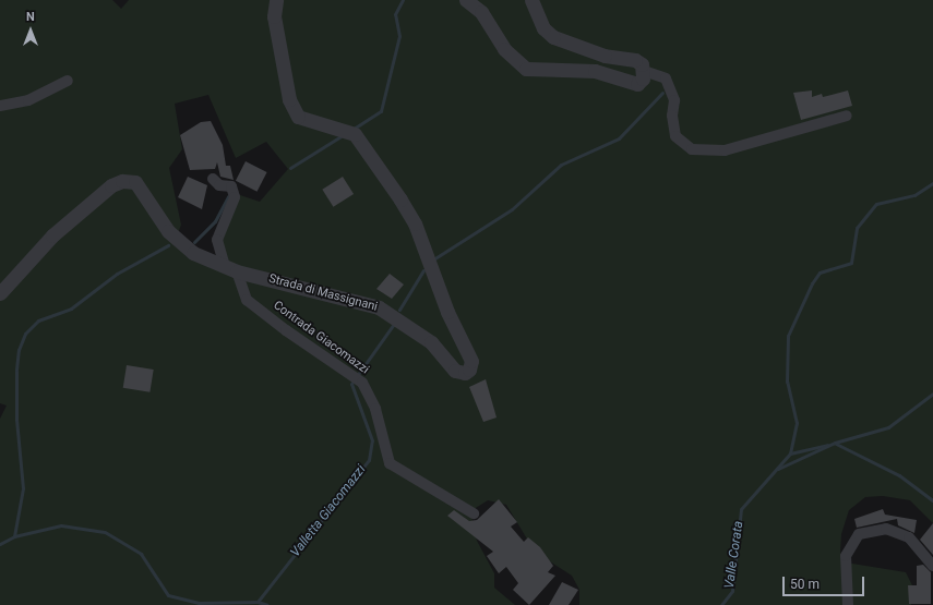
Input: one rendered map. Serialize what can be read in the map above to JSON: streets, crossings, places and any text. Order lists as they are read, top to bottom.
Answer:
{
  "streets": {
    "street": ["Strada di Massignani", "Contrada Giacomazzi"]
  },
  "crossings": [
    ["Strada di Massignani", "Contrada Giacomazzi"]
  ],
  "water": ["Valletta Giacomazzi", "Valle Corata"],
  "scale_bar": "50 m",
  "north": "top"
}
